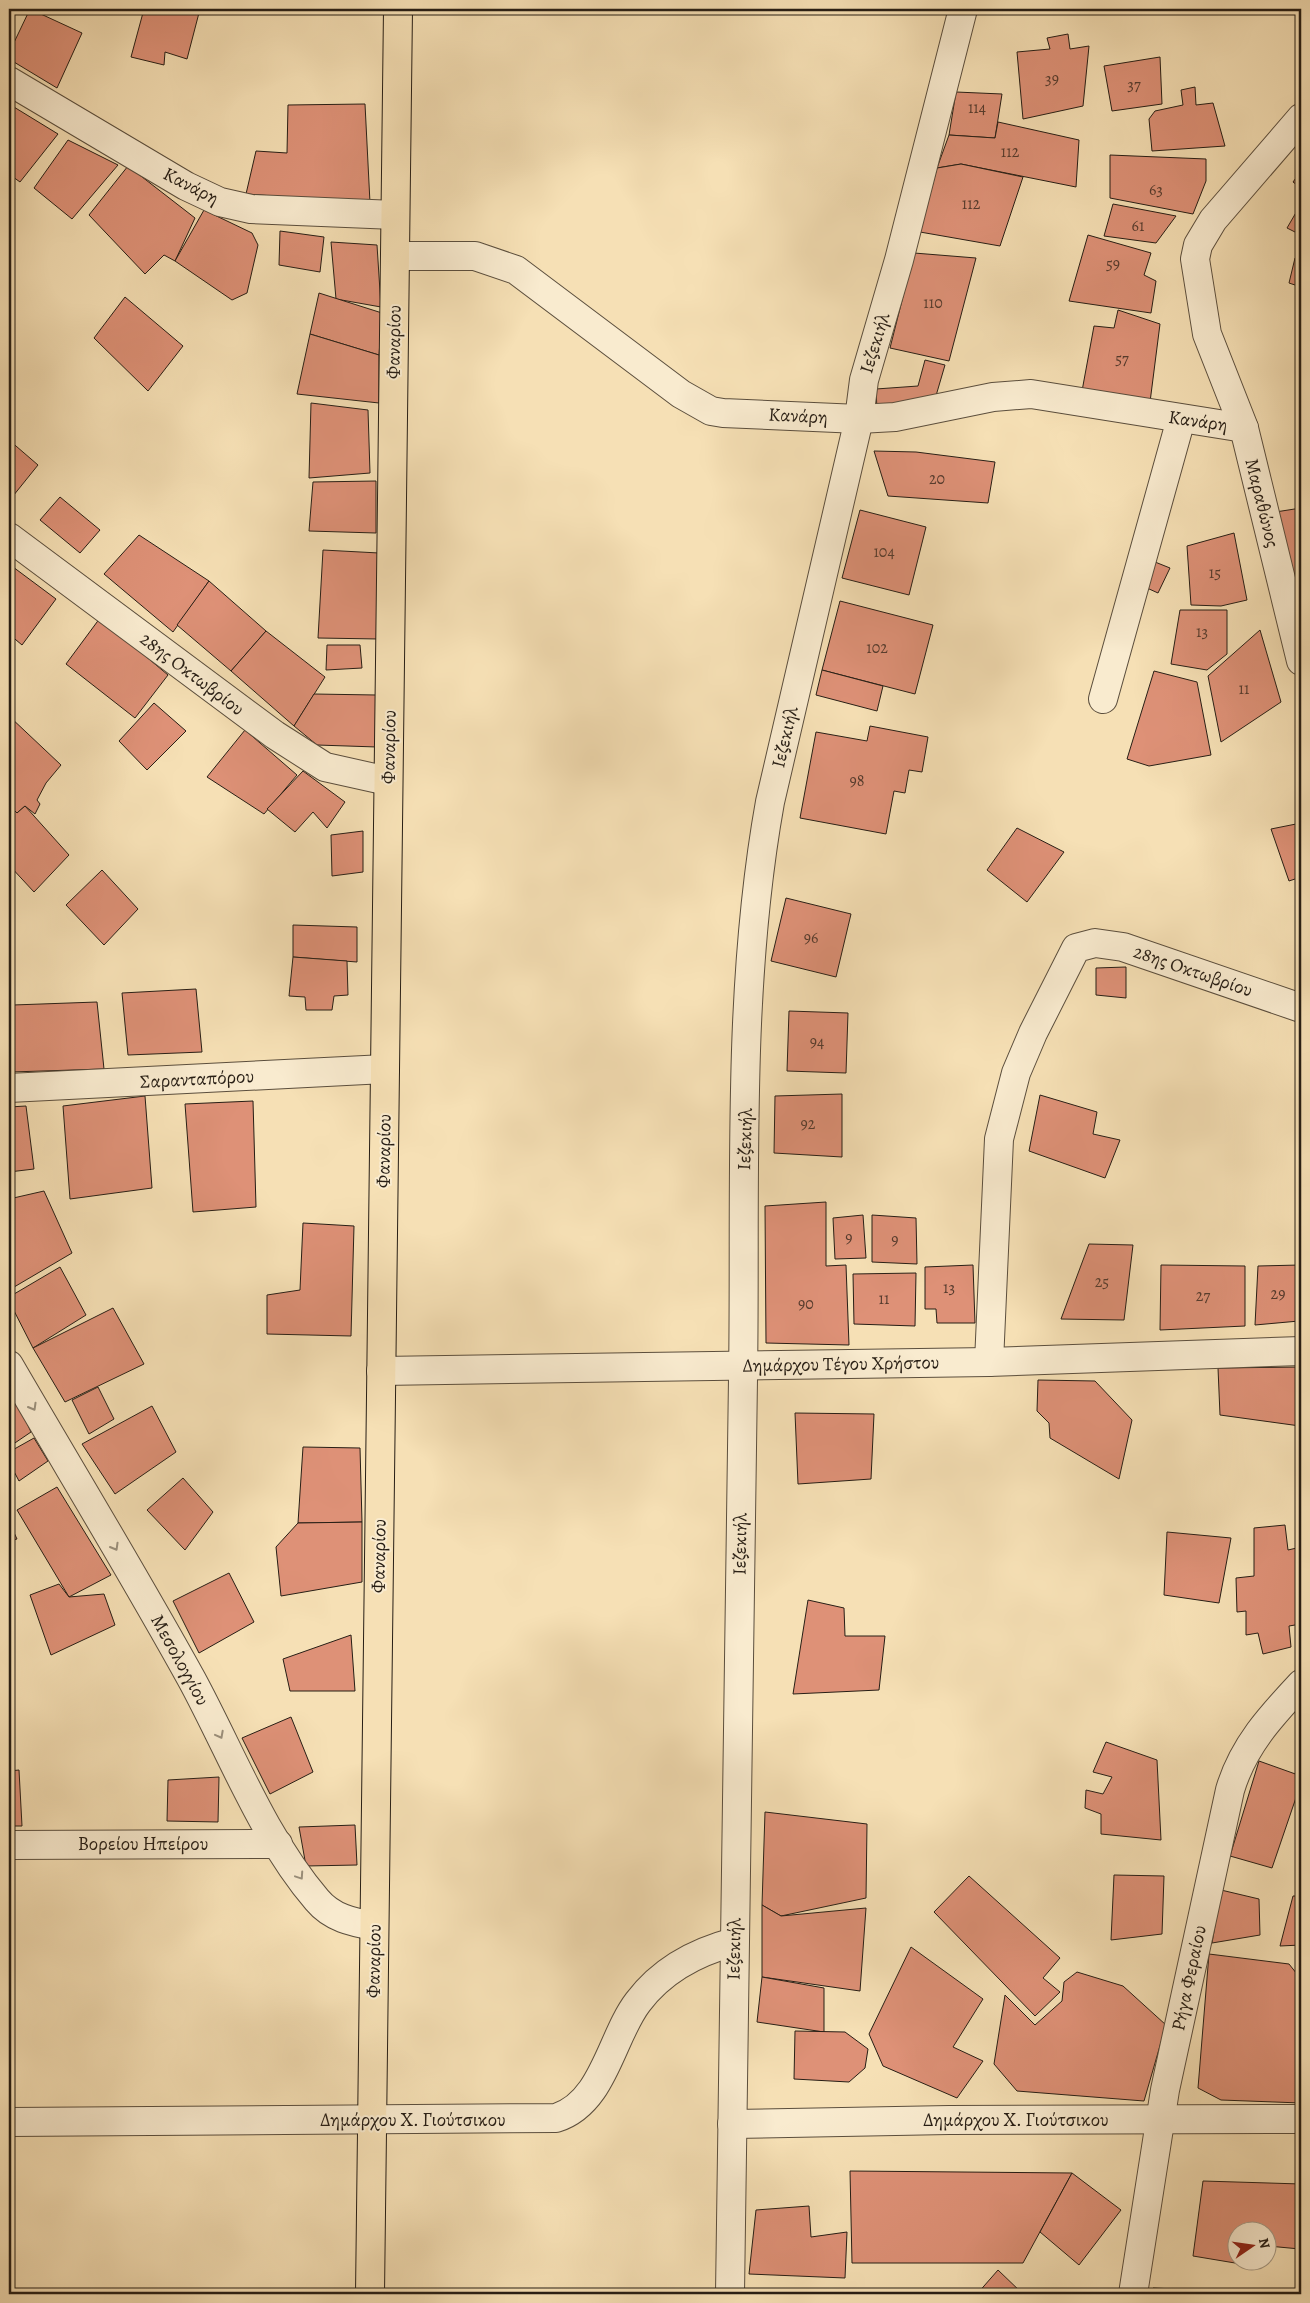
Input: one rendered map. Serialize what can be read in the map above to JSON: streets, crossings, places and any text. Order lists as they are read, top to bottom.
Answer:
{
  "streets": {
    "main road": ["Φαναρίου"],
    "street": [
      "Κανάρη",
      "Ιεζεκιήλ",
      "Μαραθώνος",
      "28ης Οκτωβρίου",
      "Σαρανταπόρου",
      "Δημάρχου Τέγου Χρήστου",
      "Μεσολογγίου",
      "Βορείου Ηπείρου",
      "Ρήγα Φεραίου",
      "Δημάρχου Χ. Γιούτσικου"
    ]
  },
  "crossings": [
    ["Κανάρη", "Φαναρίου"],
    ["Κανάρη", "Ιεζεκιήλ"],
    ["Κανάρη", "Μαραθώνος"],
    ["Φαναρίου", "28ης Οκτωβρίου"],
    ["Φαναρίου", "Σαρανταπόρου"],
    ["Φαναρίου", "Δημάρχου Τέγου Χρήστου"],
    ["Φαναρίου", "Μεσολογγίου"],
    ["Φαναρίου", "Δημάρχου Χ. Γιούτσικου"],
    ["Ιεζεκιήλ", "Δημάρχου Τέγου Χρήστου"],
    ["Ιεζεκιήλ", "Δημάρχου Χ. Γιούτσικου"],
    ["28ης Οκτωβρίου", "Δημάρχου Τέγου Χρήστου"],
    ["Μεσολογγίου", "Βορείου Ηπείρου"],
    ["Ρήγα Φεραίου", "Δημάρχου Χ. Γιούτσικου"]
  ],
  "one_way": ["Μεσολογγίου"],
  "house_numbers": [
    "39",
    "37",
    "114",
    "112",
    "63",
    "112",
    "61",
    "59",
    "110",
    "57",
    "20",
    "104",
    "15",
    "13",
    "102",
    "11",
    "98",
    "96",
    "94",
    "92",
    "9",
    "9",
    "25",
    "13",
    "29",
    "27",
    "11",
    "90"
  ],
  "north": "right"
}
